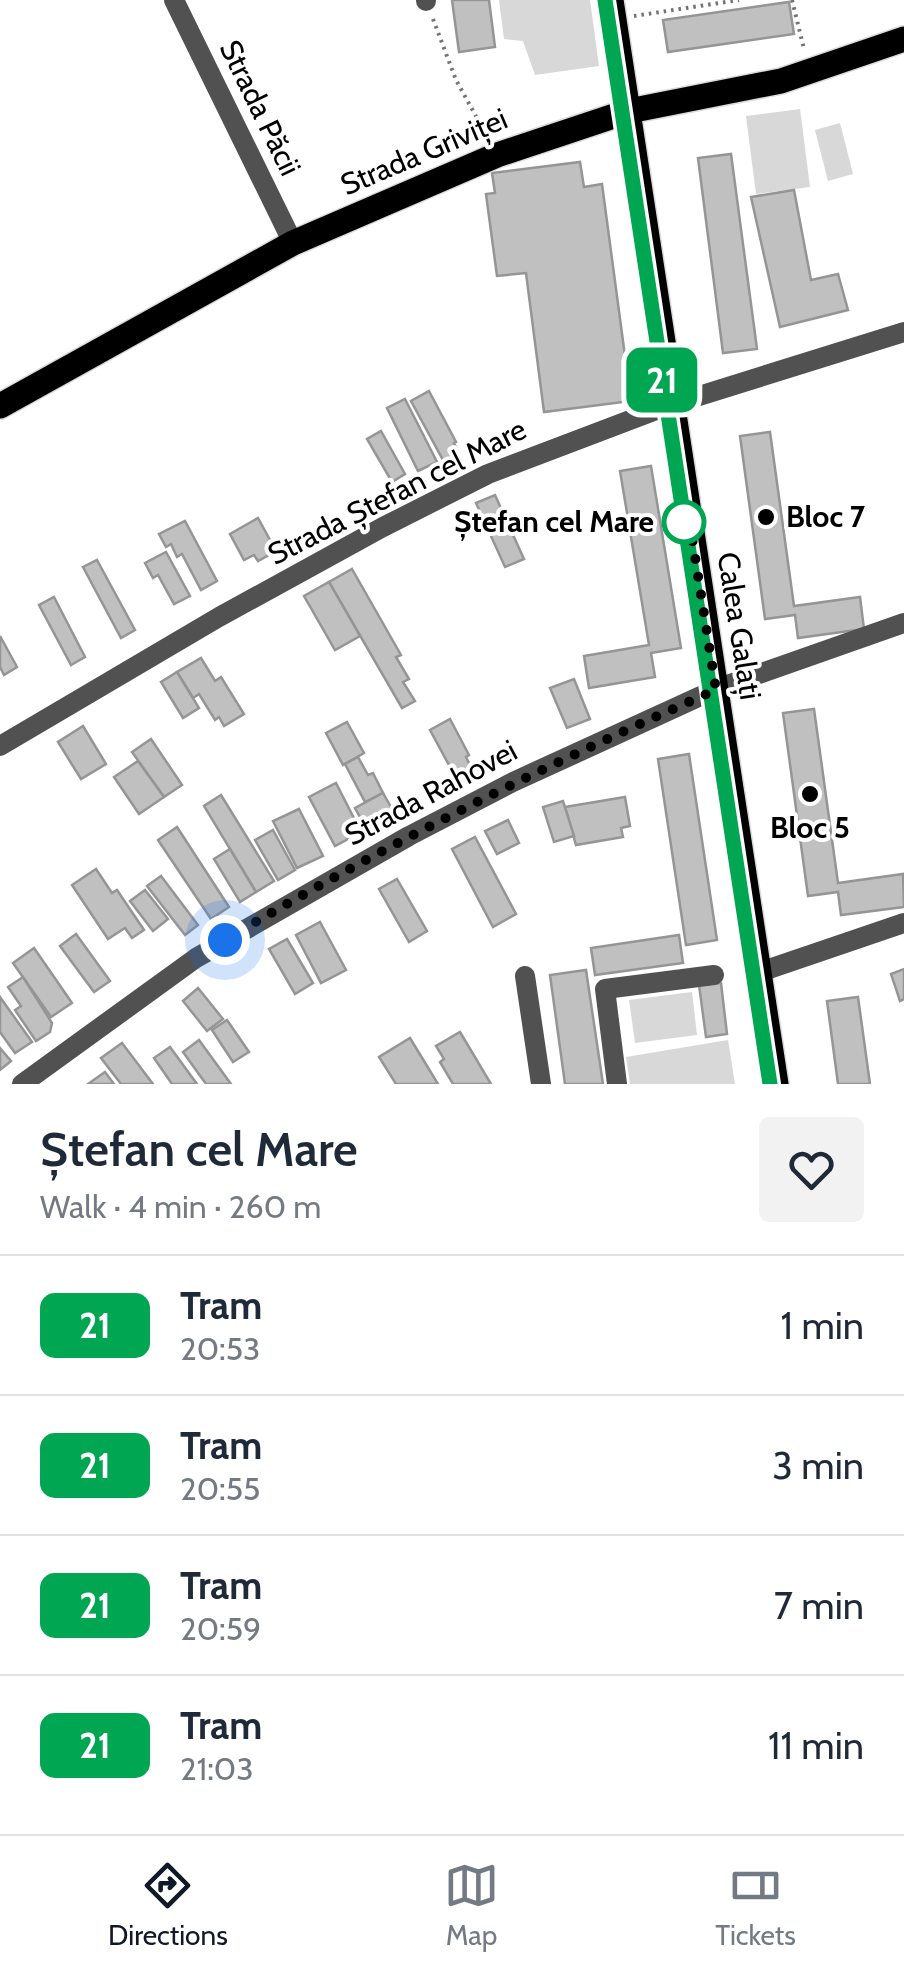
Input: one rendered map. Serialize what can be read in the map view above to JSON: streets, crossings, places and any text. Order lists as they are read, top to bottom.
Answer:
{
  "streets": {
    "main road": ["Strada Griviței", "Calea Galați"],
    "street": ["Strada Păcii", "Strada Ștefan cel Mare", "Strada Rahovei"]
  },
  "crossings": [
    ["Strada Păcii", "Strada Griviței"],
    ["Strada Griviței", "Calea Galați"],
    ["Strada Ștefan cel Mare", "Calea Galați"],
    ["Calea Galați", "Strada Rahovei"]
  ],
  "places": ["Bloc 7", "Ștefan cel Mare", "Bloc 5"],
  "lines": ["tram line 21"],
  "page": {
    "on_map": "21",
    "heading": ["Ștefan cel Mare", "Walk · 4 min · 260 m"],
    "list": [
      {
        "mark": "21",
        "name": "Tram",
        "note": "20:53",
        "value": "1 min"
      },
      {
        "mark": "21",
        "name": "Tram",
        "note": "20:55",
        "value": "3 min"
      },
      {
        "mark": "21",
        "name": "Tram",
        "note": "20:59",
        "value": "7 min"
      },
      {
        "mark": "21",
        "name": "Tram",
        "note": "21:03",
        "value": "11 min"
      }
    ],
    "tabs": ["Directions", "Map", "Tickets"]
  }
}
